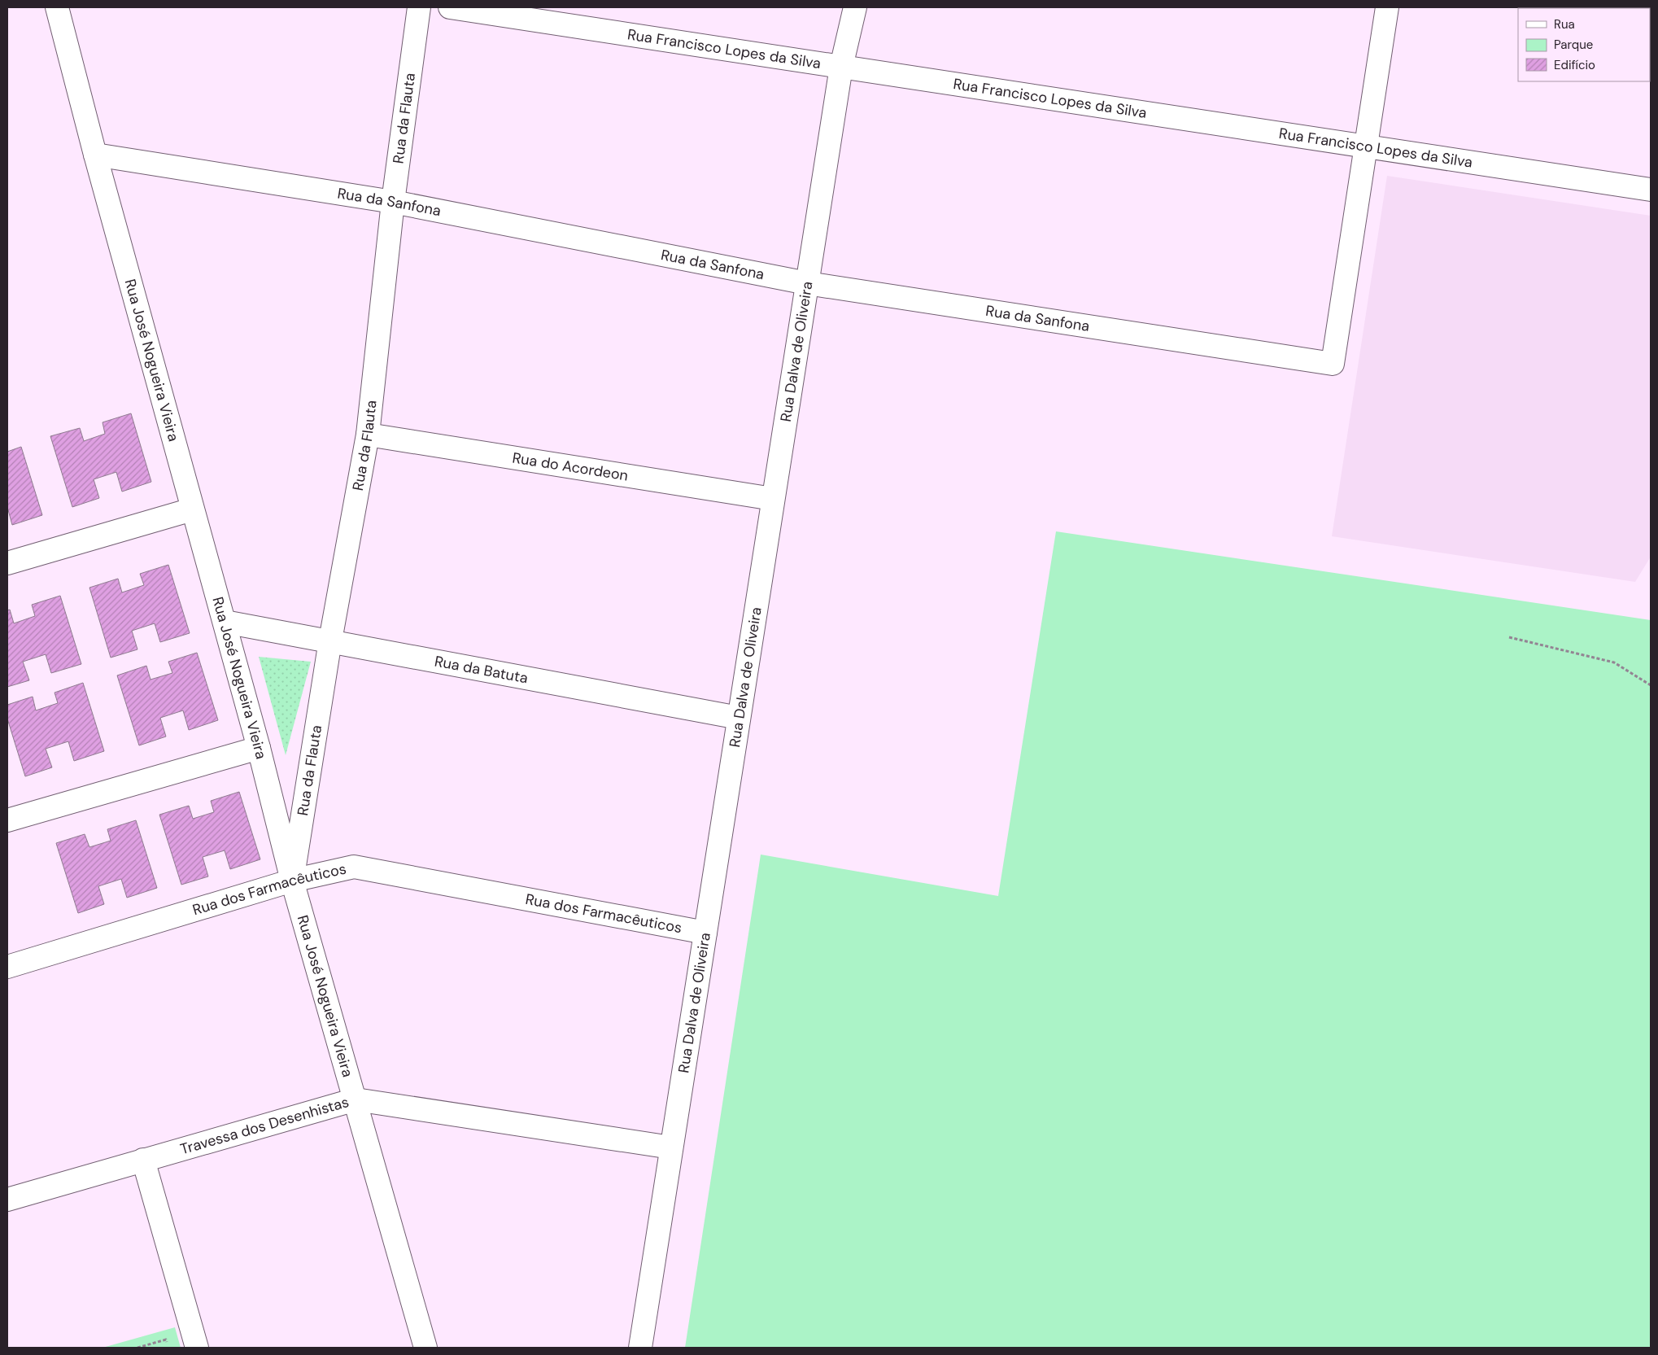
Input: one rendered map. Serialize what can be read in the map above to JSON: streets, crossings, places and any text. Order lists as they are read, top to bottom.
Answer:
{
  "streets": {
    "street": [
      "Rua Francisco Lopes da Silva",
      "Rua da Flauta",
      "Rua da Sanfona",
      "Rua Dalva de Oliveira",
      "Rua José Nogueira Vieira",
      "Rua do Acordeon",
      "Rua da Batuta",
      "Rua dos Farmacêuticos",
      "Travessa dos Desenhistas"
    ]
  },
  "crossings": [
    ["Rua Francisco Lopes da Silva", "Rua da Sanfona"],
    ["Rua Francisco Lopes da Silva", "Rua Dalva de Oliveira"],
    ["Rua da Flauta", "Rua da Sanfona"],
    ["Rua da Flauta", "Rua José Nogueira Vieira"],
    ["Rua da Flauta", "Rua do Acordeon"],
    ["Rua da Flauta", "Rua da Batuta"],
    ["Rua da Flauta", "Rua dos Farmacêuticos"],
    ["Rua da Sanfona", "Rua Dalva de Oliveira"],
    ["Rua da Sanfona", "Rua José Nogueira Vieira"],
    ["Rua Dalva de Oliveira", "Rua do Acordeon"],
    ["Rua Dalva de Oliveira", "Rua da Batuta"],
    ["Rua Dalva de Oliveira", "Rua dos Farmacêuticos"],
    ["Rua Dalva de Oliveira", "Travessa dos Desenhistas"],
    ["Rua José Nogueira Vieira", "Rua da Batuta"],
    ["Rua José Nogueira Vieira", "Rua dos Farmacêuticos"],
    ["Rua José Nogueira Vieira", "Travessa dos Desenhistas"]
  ],
  "legend": ["Rua", "Parque", "Edifício"]
}
